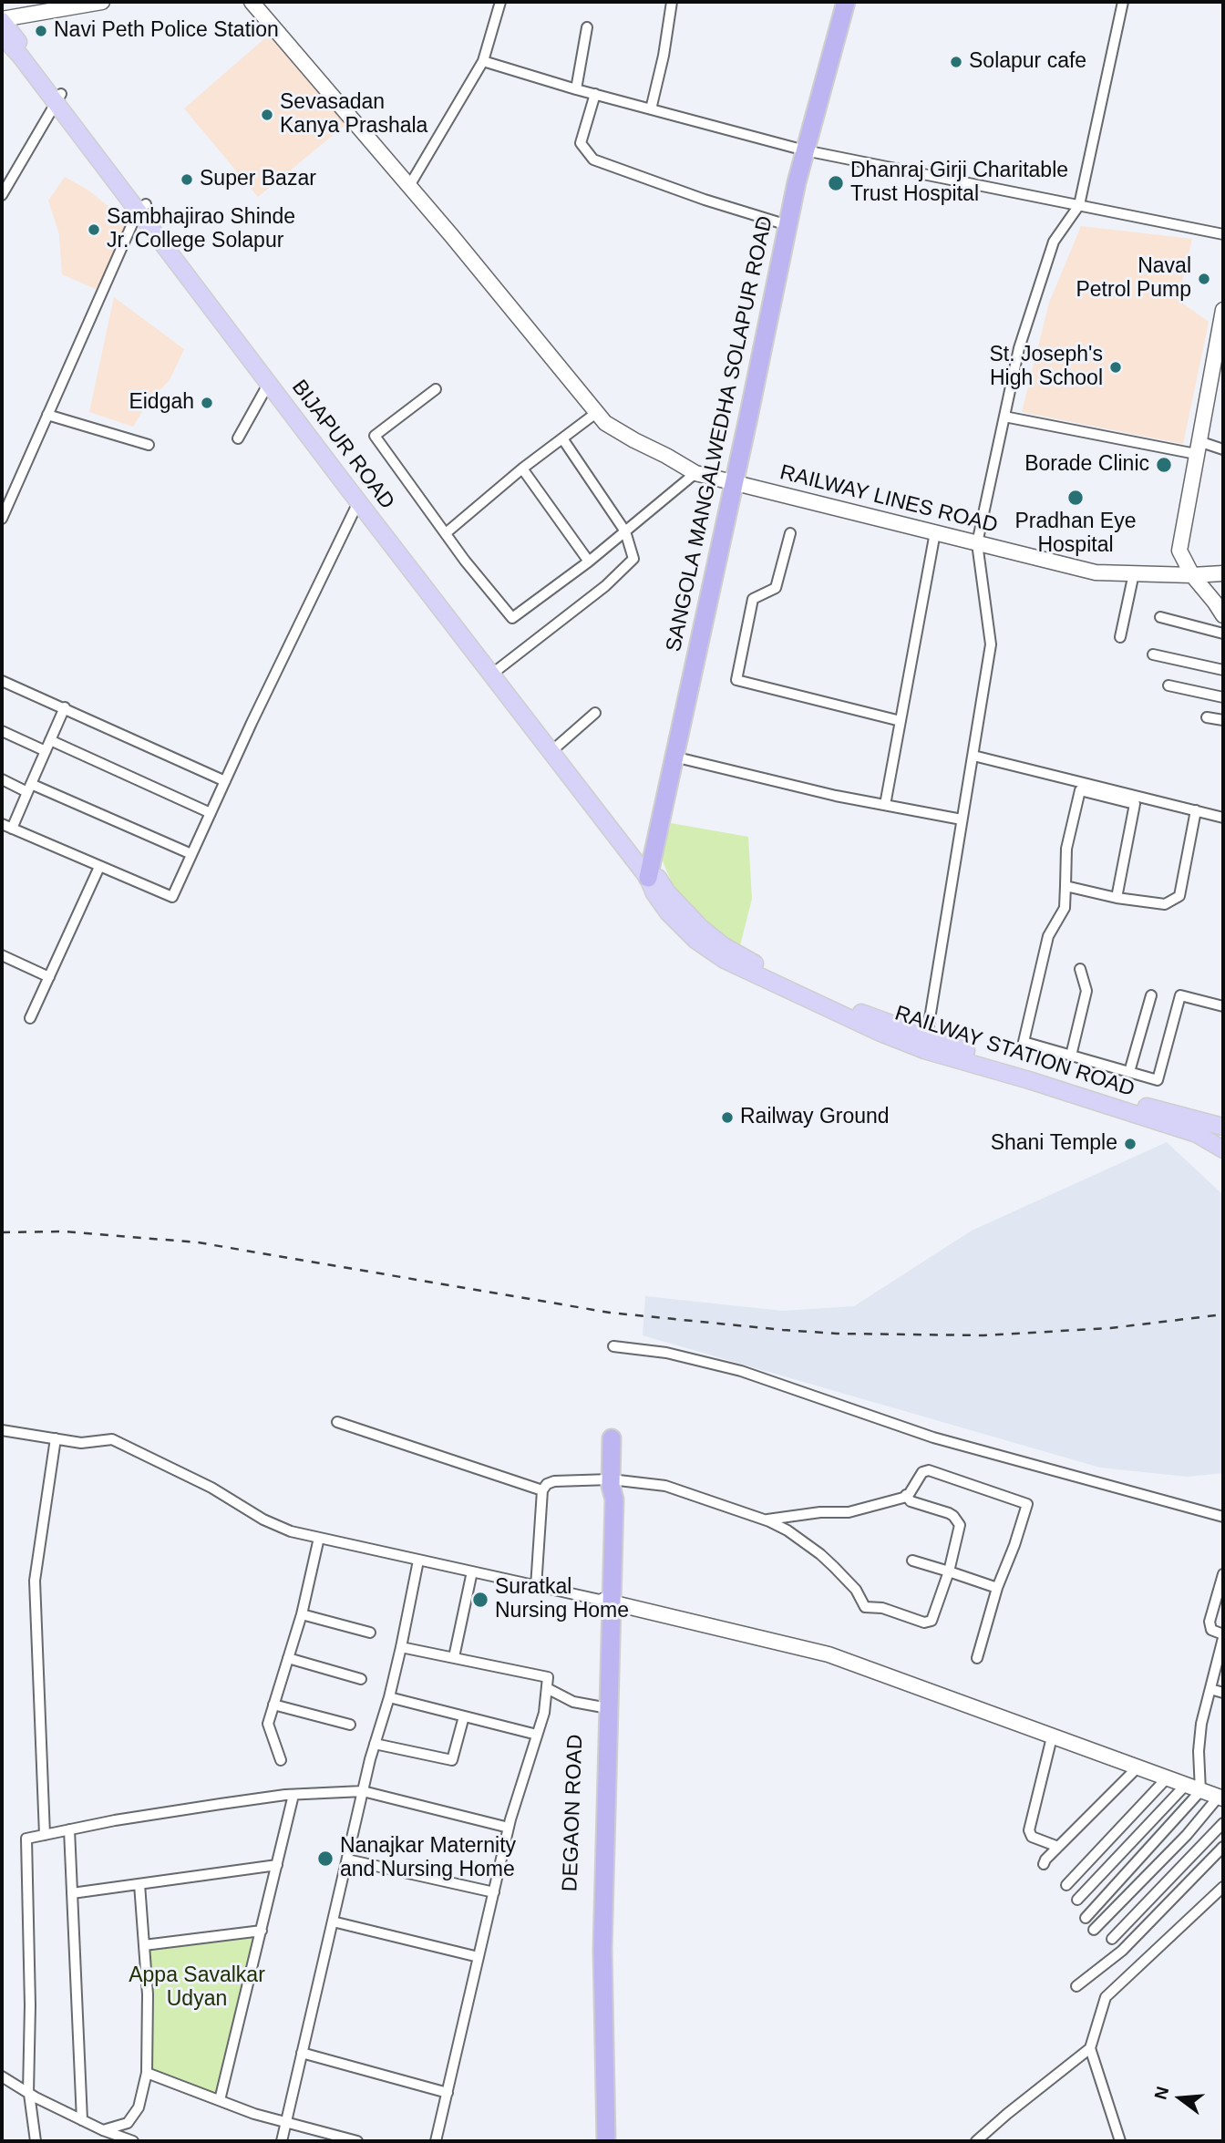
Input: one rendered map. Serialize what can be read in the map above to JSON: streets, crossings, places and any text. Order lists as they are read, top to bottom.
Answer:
{
  "streets": {
    "highway": ["SANGOLA MANGALWEDHA SOLAPUR ROAD", "DEGAON ROAD"],
    "main road": ["BIJAPUR ROAD", "RAILWAY STATION ROAD"],
    "street": ["RAILWAY LINES ROAD"]
  },
  "crossings": [
    ["SANGOLA MANGALWEDHA SOLAPUR ROAD", "BIJAPUR ROAD"],
    ["SANGOLA MANGALWEDHA SOLAPUR ROAD", "RAILWAY LINES ROAD"],
    ["SANGOLA MANGALWEDHA SOLAPUR ROAD", "RAILWAY STATION ROAD"],
    ["BIJAPUR ROAD", "RAILWAY STATION ROAD"]
  ],
  "parks": ["Appa Savalkar Udyan"],
  "places": [
    "Navi Peth Police Station",
    "Solapur cafe",
    "Sevasadan Kanya Prashala",
    "Super Bazar",
    "Dhanraj Girji Charitable Trust Hospital",
    "Sambhajirao Shinde Jr. College Solapur",
    "Naval Petrol Pump",
    "St. Joseph's High School",
    "Eidgah",
    "Borade Clinic",
    "Pradhan Eye Hospital",
    "Railway Ground",
    "Shani Temple",
    "Suratkal Nursing Home",
    "Nanajkar Maternity and Nursing Home"
  ],
  "north": "left"
}
